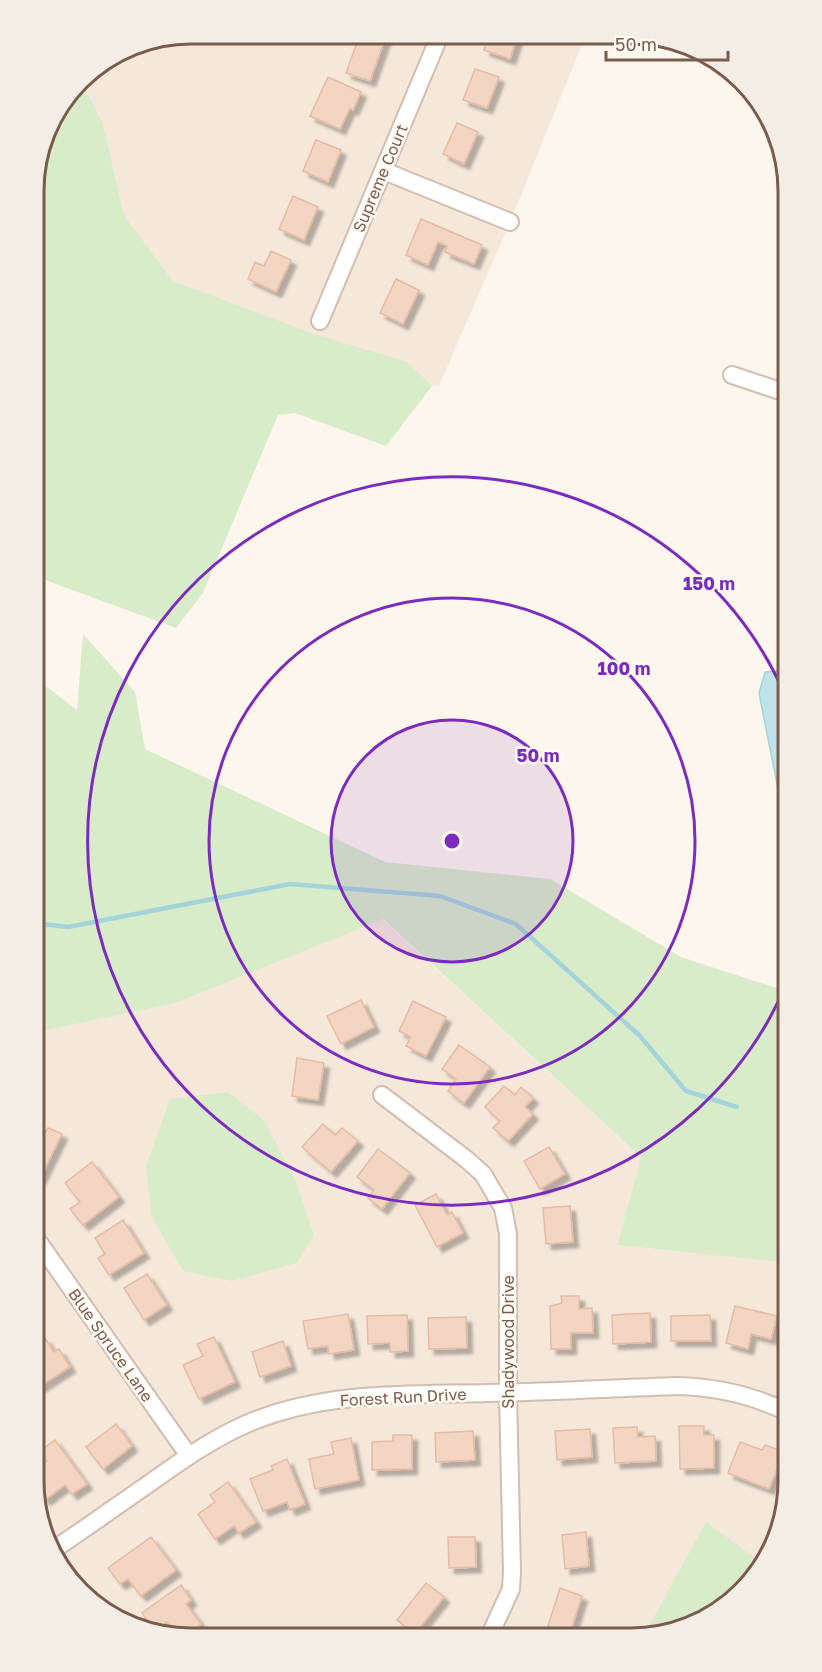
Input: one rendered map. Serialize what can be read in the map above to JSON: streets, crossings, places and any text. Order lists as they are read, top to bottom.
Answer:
{
  "streets": {
    "street": [
      "Supreme Court",
      "Shadywood Drive",
      "Blue Spruce Lane",
      "Forest Run Drive"
    ]
  },
  "crossings": [
    ["Shadywood Drive", "Forest Run Drive"],
    ["Blue Spruce Lane", "Forest Run Drive"]
  ],
  "scale_bar": "50 m",
  "rings": ["150 m", "100 m", "50 m"]
}
